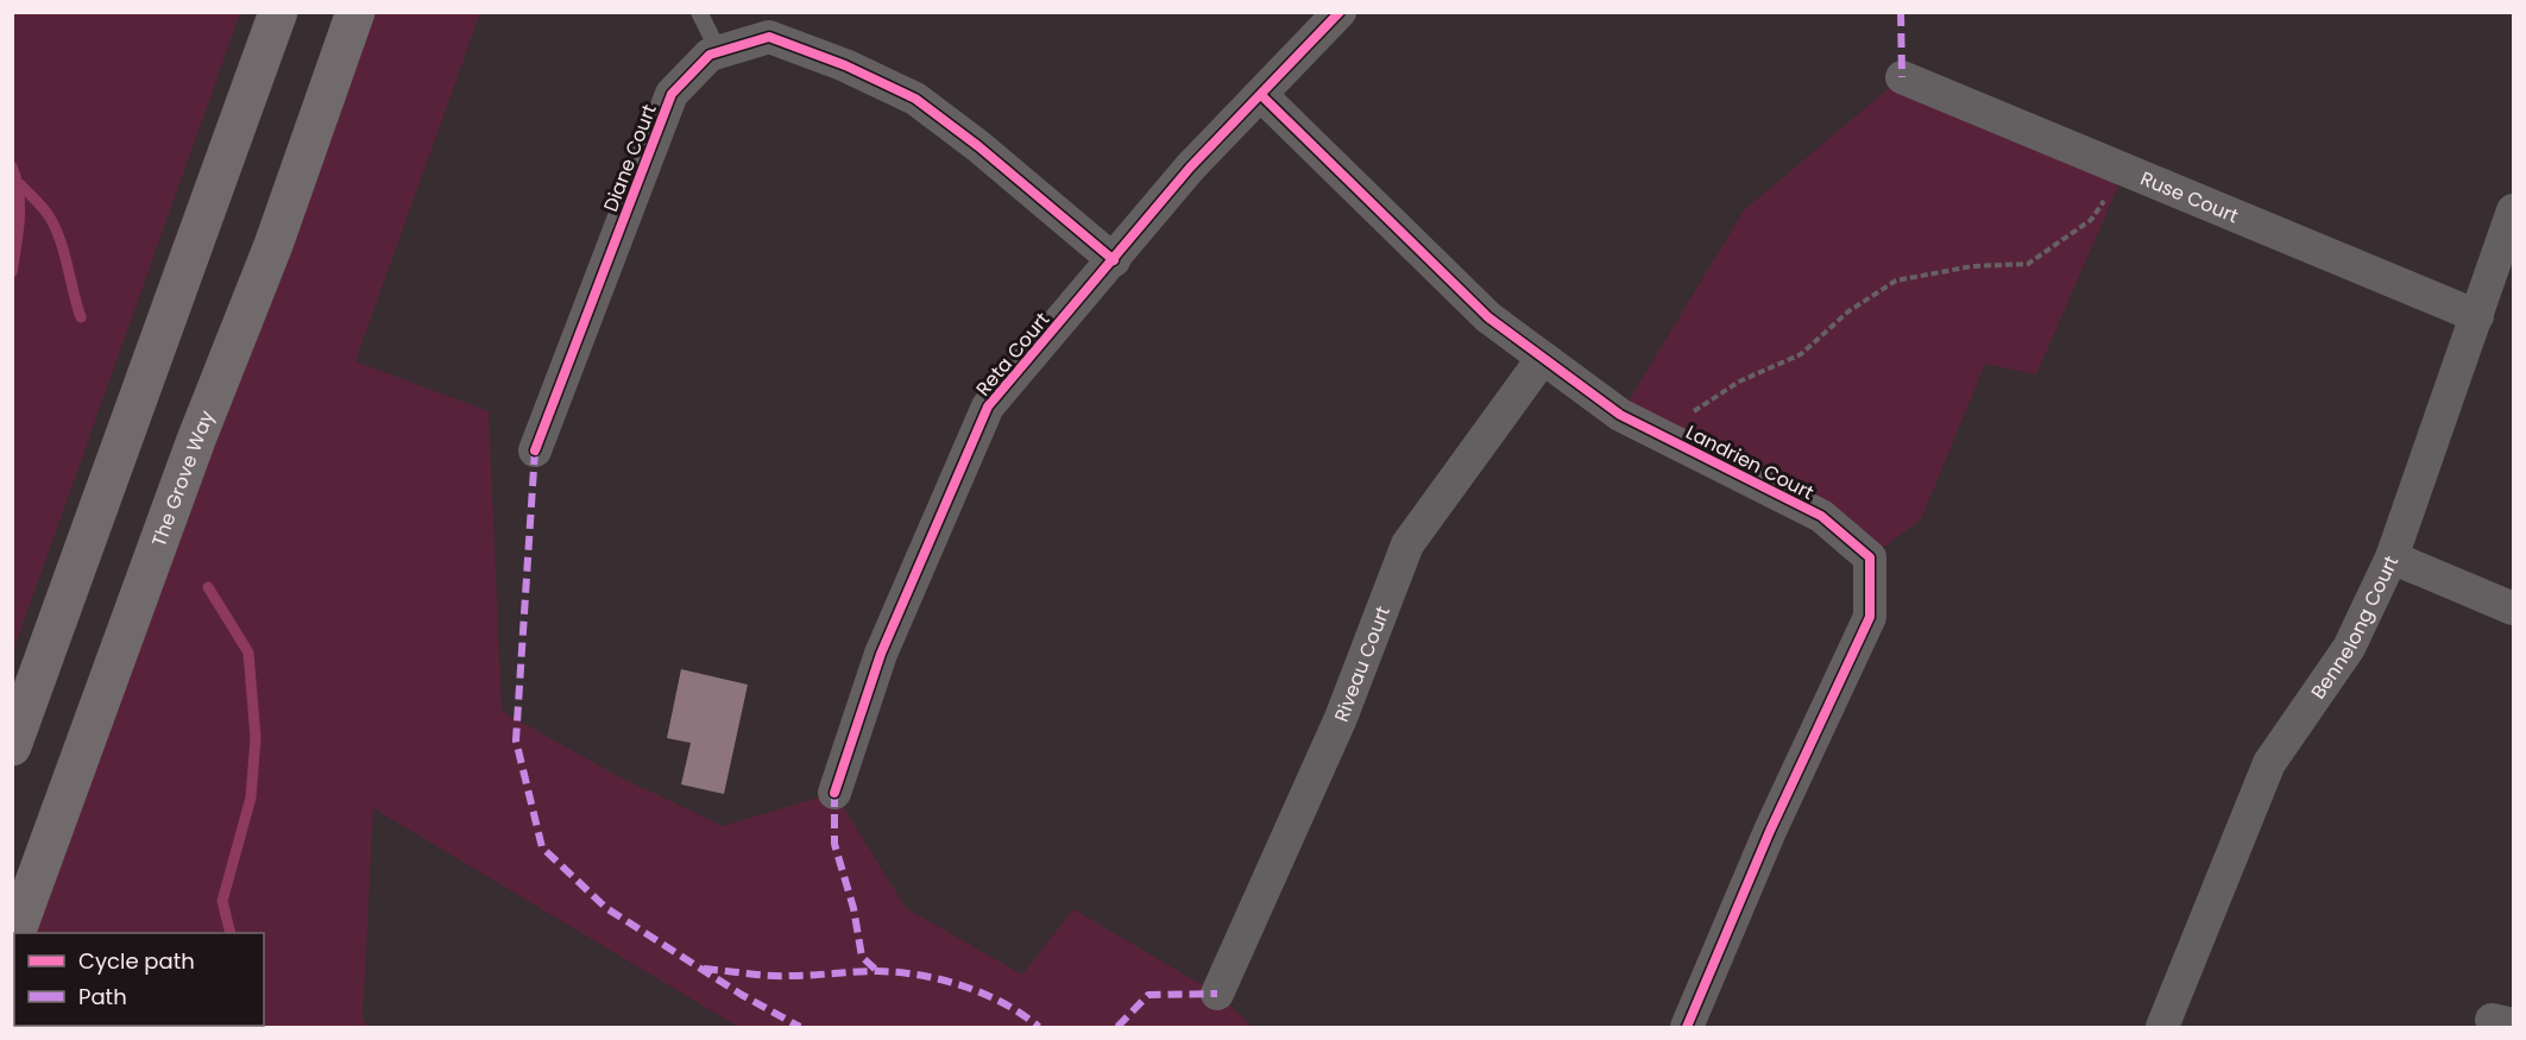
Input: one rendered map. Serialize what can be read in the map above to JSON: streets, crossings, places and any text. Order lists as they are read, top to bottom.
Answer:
{
  "streets": {
    "main road": ["The Grove Way"],
    "street": [
      "Diane Court",
      "Ruse Court",
      "Reta Court",
      "Landrien Court",
      "Bennelong Court",
      "Riveau Court"
    ]
  },
  "crossings": [
    ["Diane Court", "Reta Court"],
    ["Ruse Court", "Bennelong Court"],
    ["Reta Court", "Landrien Court"],
    ["Landrien Court", "Riveau Court"]
  ],
  "legend": ["Cycle path", "Path"]
}
